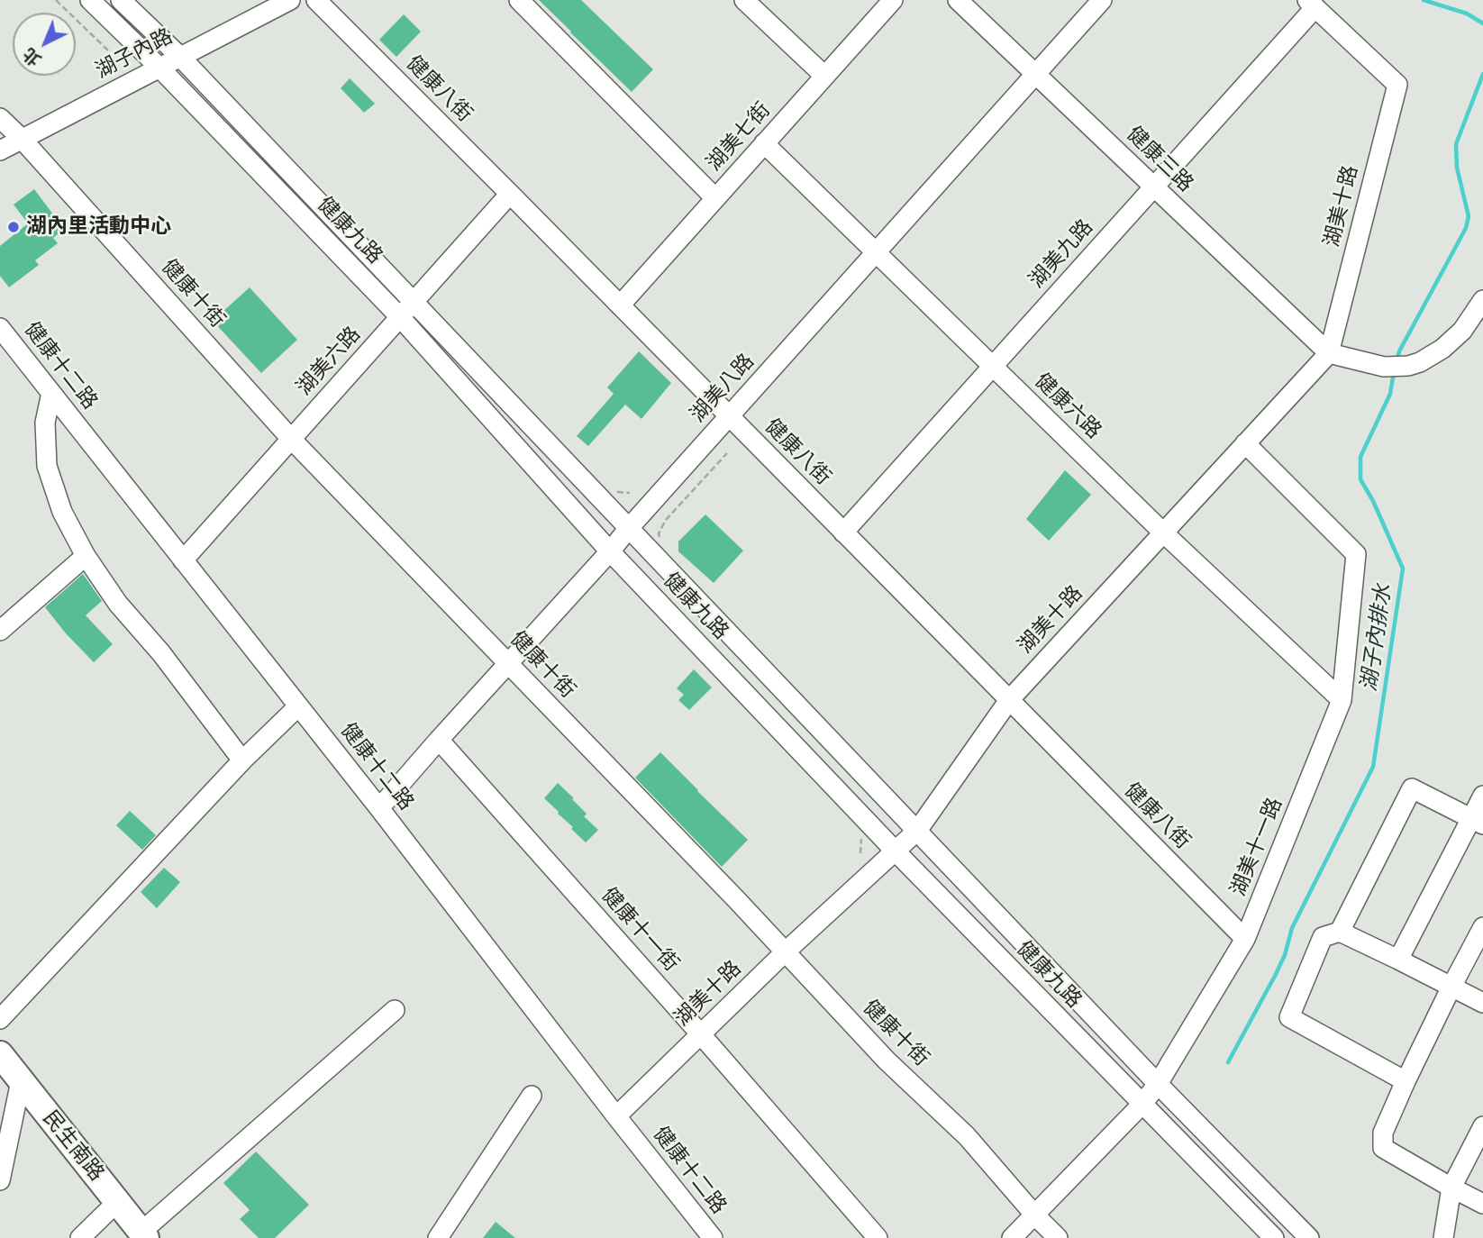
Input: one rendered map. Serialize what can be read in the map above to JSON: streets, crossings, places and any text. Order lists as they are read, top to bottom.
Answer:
{
  "streets": {
    "main road": ["民生南路"],
    "street": [
      "湖子內路",
      "健康八街",
      "湖美七街",
      "健康三路",
      "湖美十路",
      "健康九路",
      "湖美九路",
      "健康十街",
      "湖美六路",
      "健康十二路",
      "湖美八路",
      "健康六路",
      "湖美十一路",
      "健康十一街"
    ]
  },
  "crossings": [
    ["湖子內路", "健康九路"],
    ["湖子內路", "健康十街"],
    ["健康八街", "湖美七街"],
    ["健康八街", "湖美十路"],
    ["健康八街", "湖美九路"],
    ["健康八街", "湖美六路"],
    ["健康八街", "湖美八路"],
    ["健康八街", "湖美十一路"],
    ["湖美七街", "健康六路"],
    ["健康三路", "湖美十路"],
    ["健康三路", "湖美九路"],
    ["健康三路", "湖美八路"],
    ["湖美十路", "健康九路"],
    ["湖美十路", "湖美九路"],
    ["湖美十路", "健康十街"],
    ["湖美十路", "健康十二路"],
    ["湖美十路", "健康六路"],
    ["湖美十路", "湖美十一路"],
    ["湖美十路", "健康十一街"],
    ["健康九路", "湖美六路"],
    ["健康九路", "湖美八路"],
    ["健康九路", "湖美十一路"],
    ["湖美九路", "健康六路"],
    ["健康十街", "湖美六路"],
    ["健康十街", "湖美八路"],
    ["健康十街", "湖美十一路"],
    ["湖美六路", "健康十二路"],
    ["健康十二路", "湖美八路"],
    ["湖美八路", "健康六路"],
    ["湖美八路", "健康十一街"],
    ["健康六路", "湖美十一路"]
  ],
  "water": ["湖子內排水"],
  "places": ["湖內里活動中心"],
  "north": "bottom left"
}
